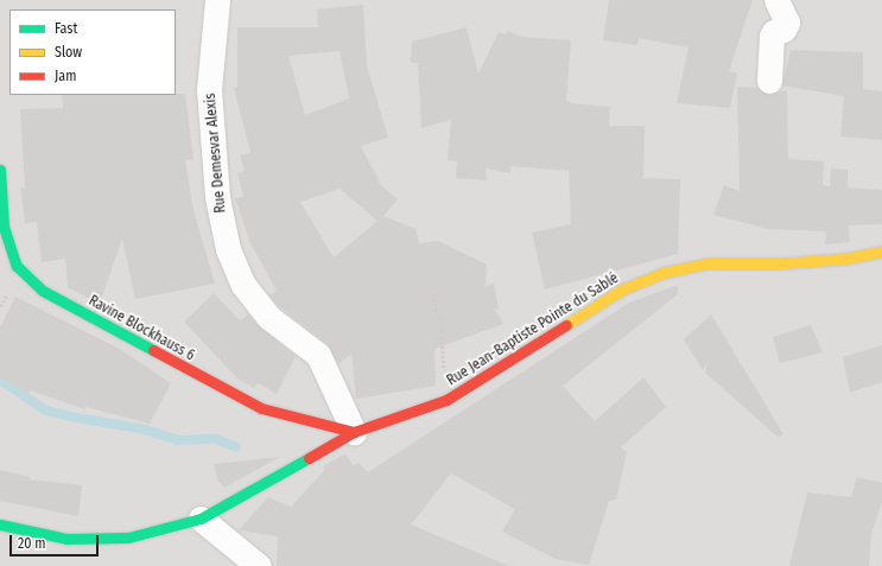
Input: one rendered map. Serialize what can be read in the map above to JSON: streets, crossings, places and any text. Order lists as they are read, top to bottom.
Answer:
{
  "streets": {
    "street": ["Rue Demesvar Alexis", "Ravine Blockhauss 6", "Rue Jean-Baptiste Pointe du Sablé"]
  },
  "crossings": [
    ["Rue Demesvar Alexis", "Ravine Blockhauss 6"],
    ["Rue Demesvar Alexis", "Rue Jean-Baptiste Pointe du Sablé"],
    ["Ravine Blockhauss 6", "Rue Jean-Baptiste Pointe du Sablé"]
  ],
  "legend": ["Fast", "Slow", "Jam"],
  "scale_bar": "20 m"
}
